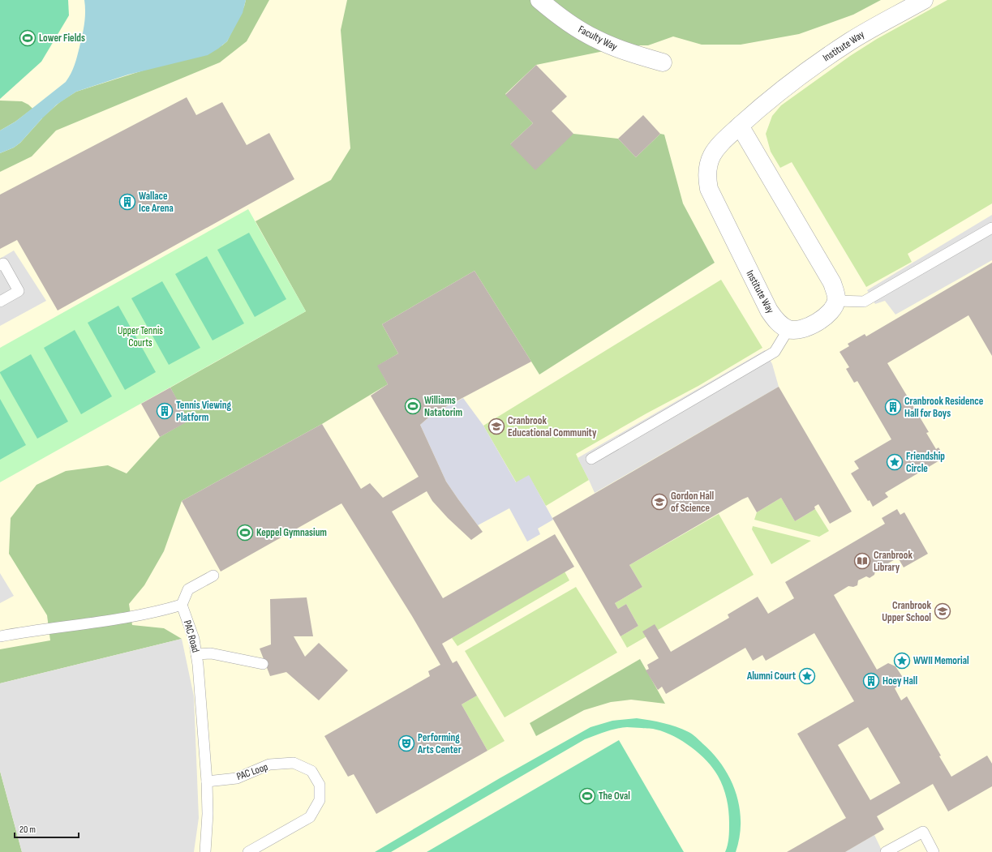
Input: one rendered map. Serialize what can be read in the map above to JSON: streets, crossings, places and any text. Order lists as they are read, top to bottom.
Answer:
{
  "streets": {
    "street": ["Faculty Way", "Institute Way"],
    "lane": ["PAC Road", "PAC Loop"]
  },
  "crossings": [
    ["PAC Road", "PAC Loop"]
  ],
  "parks": ["Upper Tennis Courts"],
  "places": {
    "sports": [
      "Lower Fields",
      "Williams Natatorim",
      "Keppel Gymnasium",
      "The Oval"
    ],
    "building": [
      "Wallace Ice Arena",
      "Cranbrook Residence Hall for Boys",
      "Tennis Viewing Platform",
      "Hoey Hall"
    ],
    "school or university": ["Cranbrook Educational Community", "Gordon Hall of Science", "Cranbrook Upper School"],
    "place": ["Friendship Circle", "WWII Memorial", "Alumni Court"],
    "library": ["Cranbrook Library"],
    "theatre": ["Performing Arts Center"]
  },
  "scale_bar": "20 m"
}
